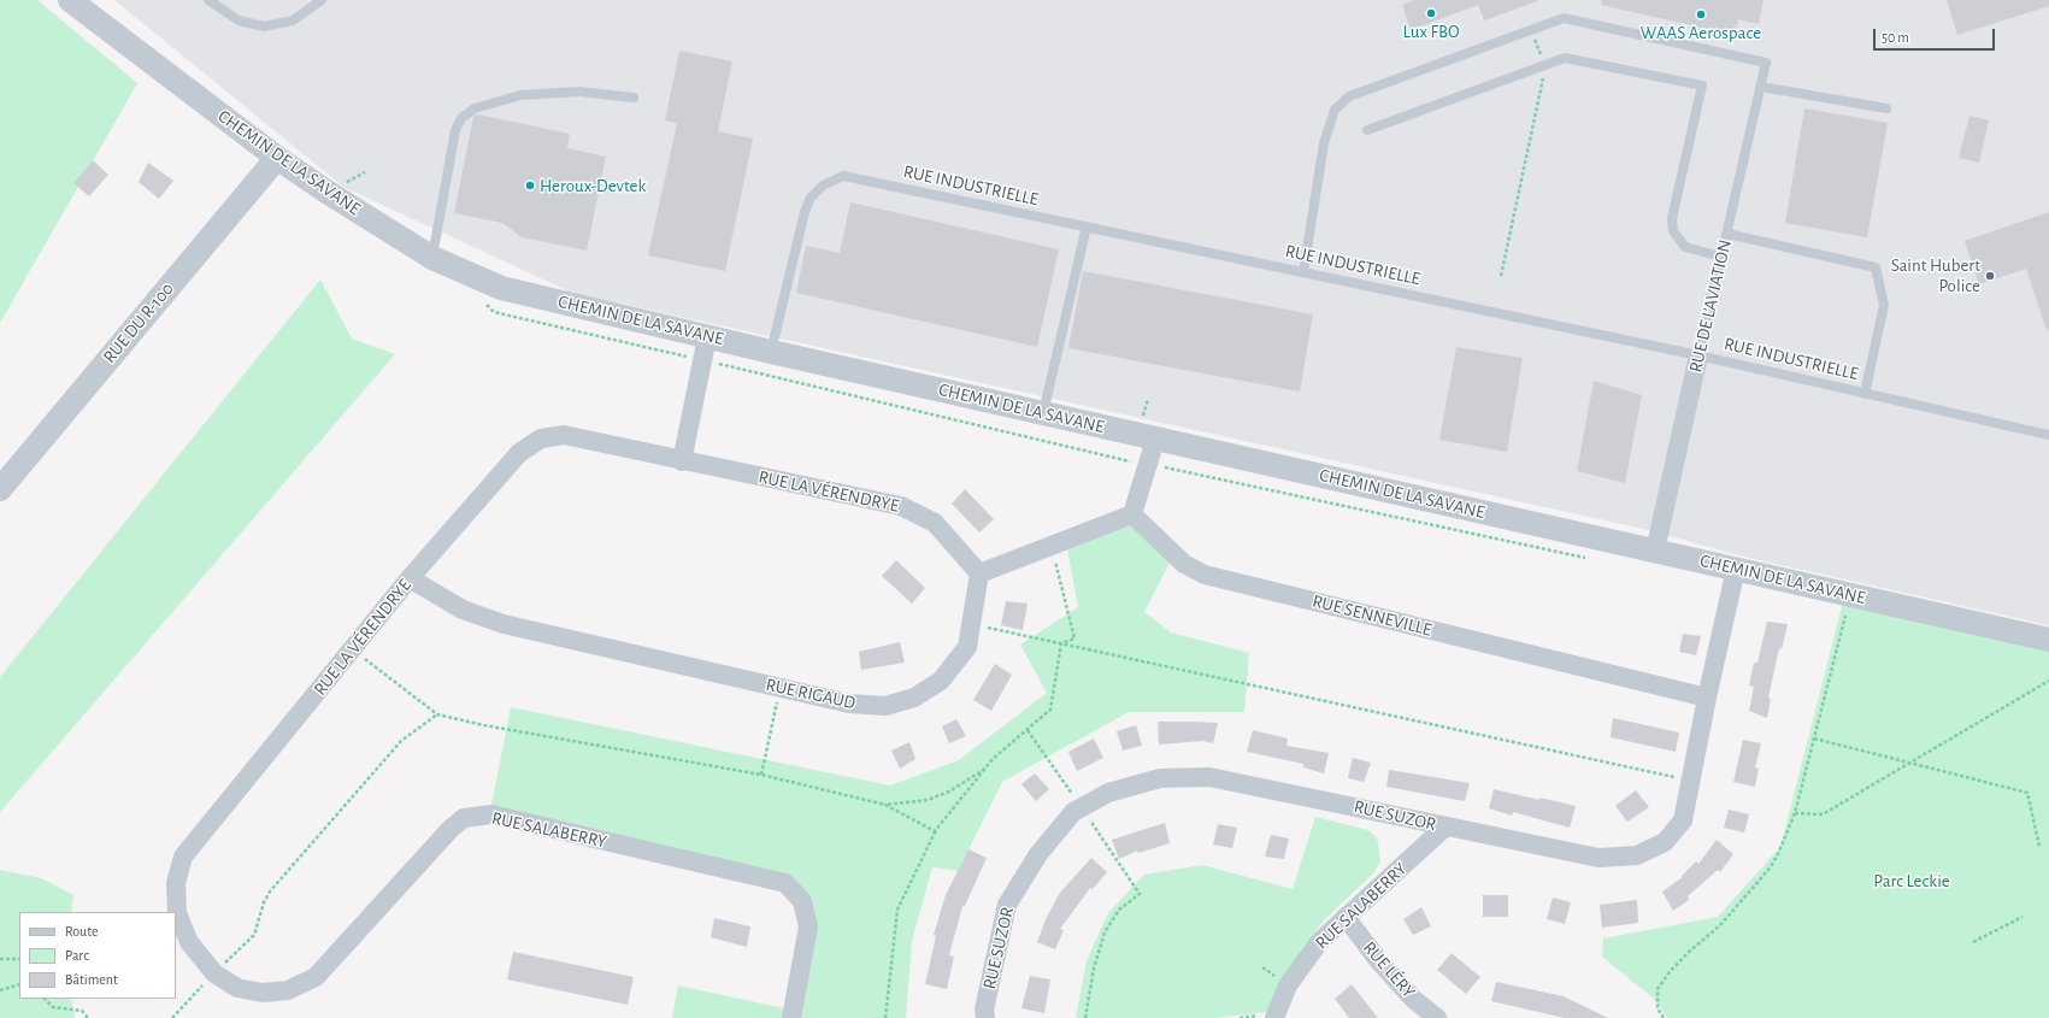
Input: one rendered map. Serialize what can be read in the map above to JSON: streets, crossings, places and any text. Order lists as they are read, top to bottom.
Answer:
{
  "streets": {
    "street": [
      "CHEMIN DE LA SAVANE",
      "RUE DE L'AVIATION",
      "RUE DU R-100",
      "RUE LA VÉRENDRYE",
      "RUE SENNEVILLE",
      "RUE RIGAUD",
      "RUE SUZOR",
      "RUE SALABERRY",
      "RUE LÉRY"
    ],
    "lane": ["RUE INDUSTRIELLE"]
  },
  "crossings": [
    ["CHEMIN DE LA SAVANE", "RUE INDUSTRIELLE"],
    ["CHEMIN DE LA SAVANE", "RUE DE L'AVIATION"],
    ["CHEMIN DE LA SAVANE", "RUE DU R-100"],
    ["CHEMIN DE LA SAVANE", "RUE SUZOR"],
    ["RUE INDUSTRIELLE", "RUE DE L'AVIATION"],
    ["RUE LA VÉRENDRYE", "RUE RIGAUD"],
    ["RUE LA VÉRENDRYE", "RUE SALABERRY"],
    ["RUE SENNEVILLE", "RUE SUZOR"],
    ["RUE SUZOR", "RUE SALABERRY"],
    ["RUE SALABERRY", "RUE LÉRY"]
  ],
  "parks": ["Parc Leckie"],
  "places": [
    "Lux FBO",
    "WAAS Aerospace",
    "Heroux-Devtek",
    "Saint Hubert Police"
  ],
  "legend": ["Route", "Parc", "Bâtiment"],
  "scale_bar": "50 m"
}
